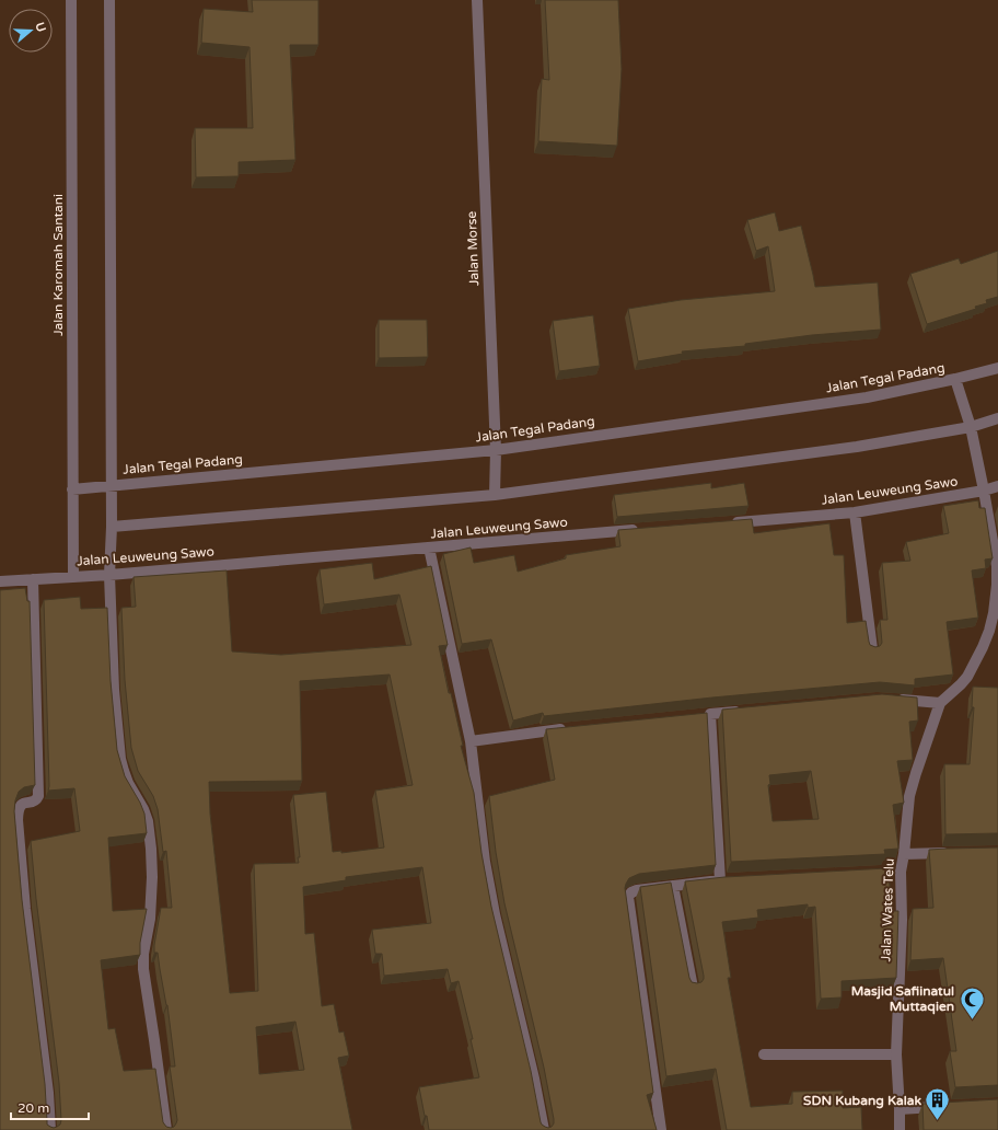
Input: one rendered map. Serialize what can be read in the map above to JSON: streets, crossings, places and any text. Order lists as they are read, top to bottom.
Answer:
{
  "streets": {
    "street": [
      "Jalan Morse",
      "Jalan Karomah Santani",
      "Jalan Tegal Padang",
      "Jalan Leuweung Sawo",
      "Jalan Wates Telu"
    ]
  },
  "crossings": [
    ["Jalan Morse", "Jalan Tegal Padang"],
    ["Jalan Karomah Santani", "Jalan Tegal Padang"],
    ["Jalan Karomah Santani", "Jalan Leuweung Sawo"],
    ["Jalan Tegal Padang", "Jalan Wates Telu"],
    ["Jalan Leuweung Sawo", "Jalan Wates Telu"]
  ],
  "places": {
    "mosque": ["Masjid Safiinatul Muttaqien"],
    "building": ["SDN Kubang Kalak"]
  },
  "scale_bar": "20 m",
  "north": "right"
}
